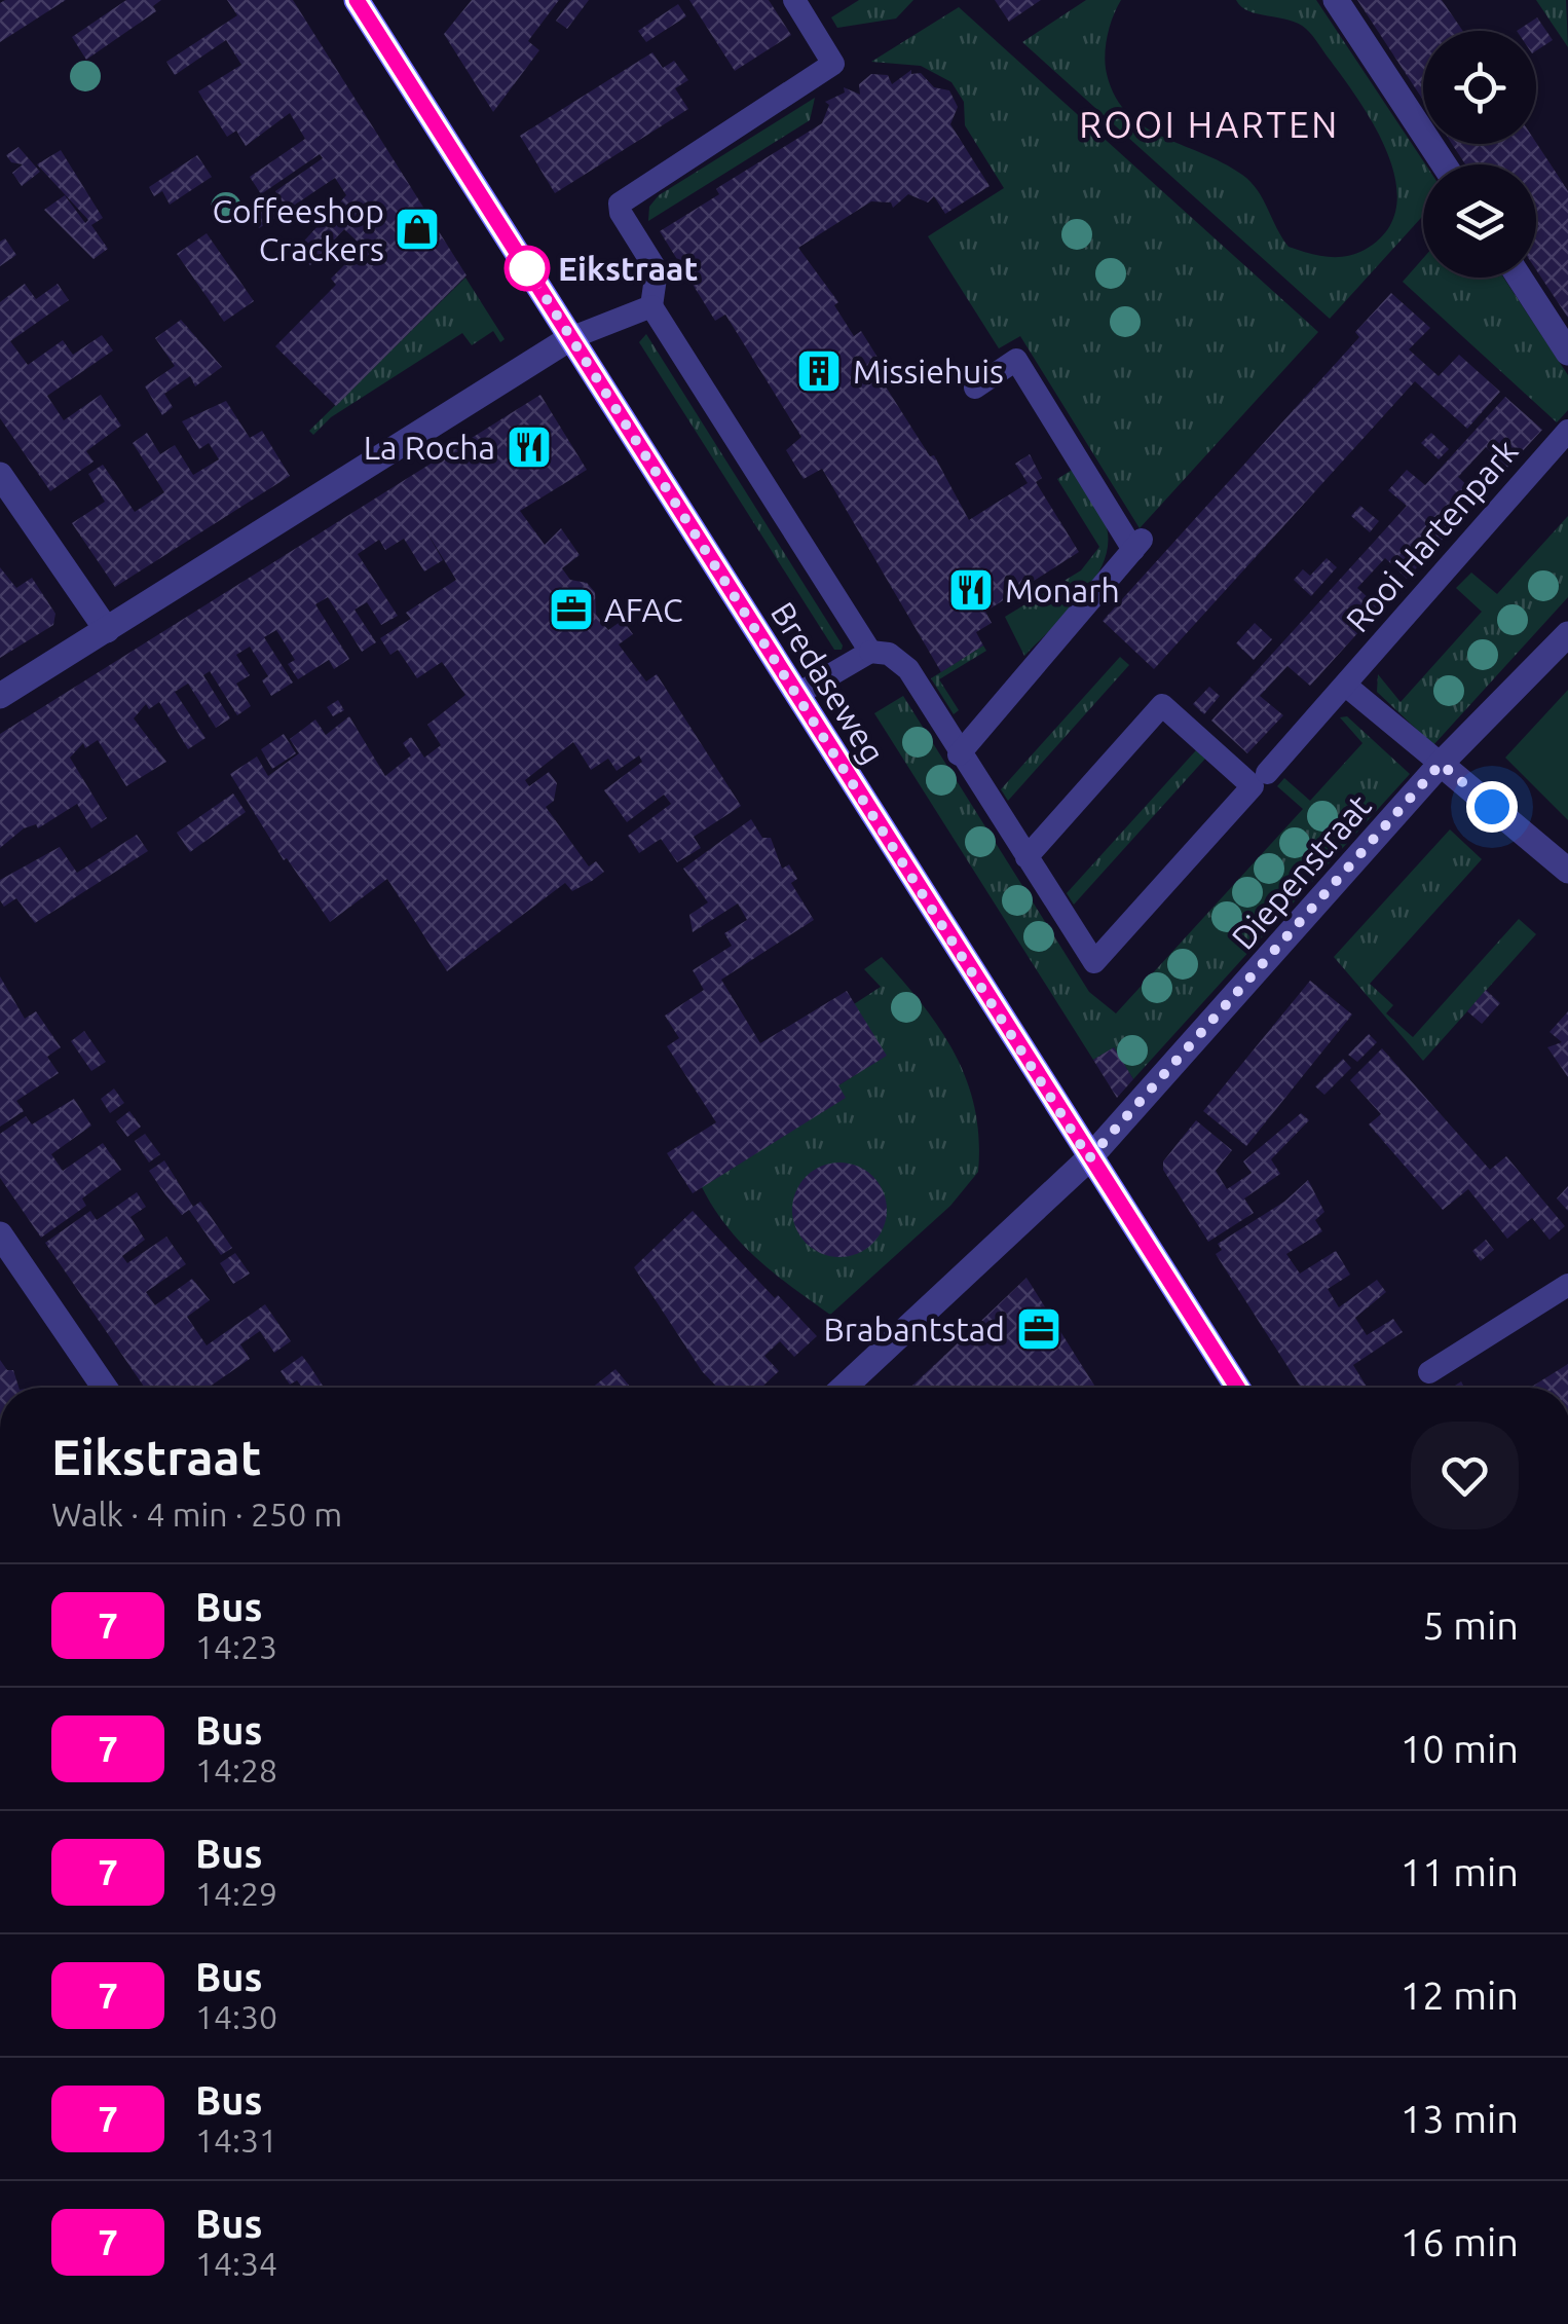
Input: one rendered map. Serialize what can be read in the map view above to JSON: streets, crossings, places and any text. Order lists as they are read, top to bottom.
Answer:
{
  "streets": {
    "street": ["Bredaseweg", "Diepenstraat"],
    "lane": ["Rooi Hartenpark"]
  },
  "crossings": [
    ["Bredaseweg", "Diepenstraat"]
  ],
  "districts": ["ROOI HARTEN"],
  "places": {
    "shop": ["Coffeeshop Crackers"],
    "other": ["Eikstraat"],
    "building": ["Missiehuis"],
    "restaurant": ["La Rocha", "Monarh"],
    "office": ["AFAC", "Brabantstad"]
  },
  "lines": ["bus line 7"],
  "page": {
    "heading": ["Eikstraat", "Walk · 4 min · 250 m"],
    "list": [
      {
        "mark": "7",
        "name": "Bus",
        "note": "14:23",
        "value": "5 min"
      },
      {
        "mark": "7",
        "name": "Bus",
        "note": "14:28",
        "value": "10 min"
      },
      {
        "mark": "7",
        "name": "Bus",
        "note": "14:29",
        "value": "11 min"
      },
      {
        "mark": "7",
        "name": "Bus",
        "note": "14:30",
        "value": "12 min"
      },
      {
        "mark": "7",
        "name": "Bus",
        "note": "14:31",
        "value": "13 min"
      },
      {
        "mark": "7",
        "name": "Bus",
        "note": "14:34",
        "value": "16 min"
      }
    ]
  }
}
